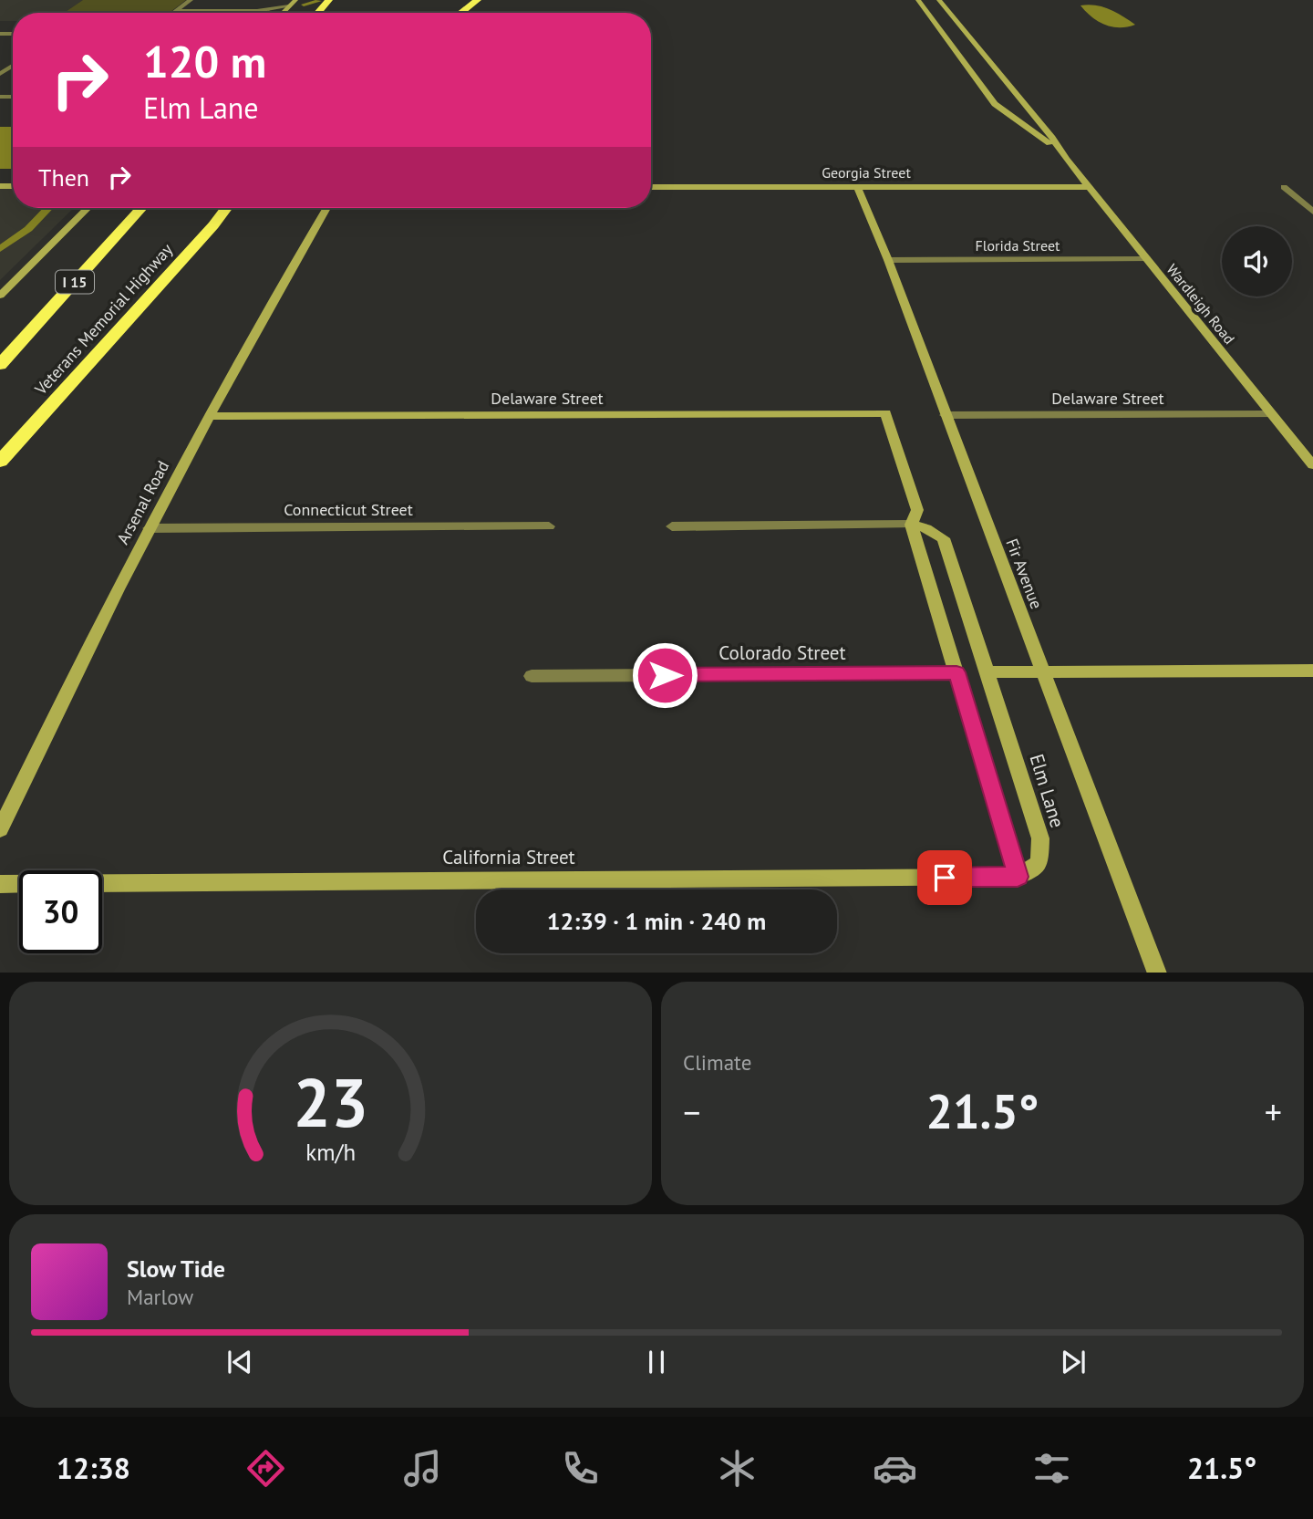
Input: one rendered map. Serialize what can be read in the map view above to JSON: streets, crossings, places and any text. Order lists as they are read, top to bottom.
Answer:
{
  "streets": {
    "highway": ["I 15", "Veterans Memorial Highway"],
    "street": [
      "Georgia Street",
      "Florida Street",
      "Wardleigh Road",
      "Delaware Street",
      "Arsenal Road",
      "Connecticut Street",
      "Fir Avenue",
      "Colorado Street",
      "Elm Lane",
      "California Street"
    ]
  },
  "crossings": [
    ["Georgia Street", "Wardleigh Road"],
    ["Georgia Street", "Fir Avenue"],
    ["Florida Street", "Wardleigh Road"],
    ["Florida Street", "Fir Avenue"],
    ["Wardleigh Road", "Delaware Street"],
    ["Delaware Street", "Arsenal Road"],
    ["Delaware Street", "Fir Avenue"],
    ["Delaware Street", "Elm Lane"],
    ["Arsenal Road", "Connecticut Street"],
    ["Elm Lane", "California Street"]
  ],
  "page": {
    "turn": ["120 m", "Elm Lane"],
    "then": "Then",
    "limit": "30",
    "trip": "12:39 · 1 min · 240 m",
    "tile": "Climate",
    "heat": ["−", "21.5°", "+"],
    "song": ["Slow Tide", "Marlow"],
    "tabs": ["12:38", "21.5°"],
    "gauge": ["23", "km/h"]
  }
}
